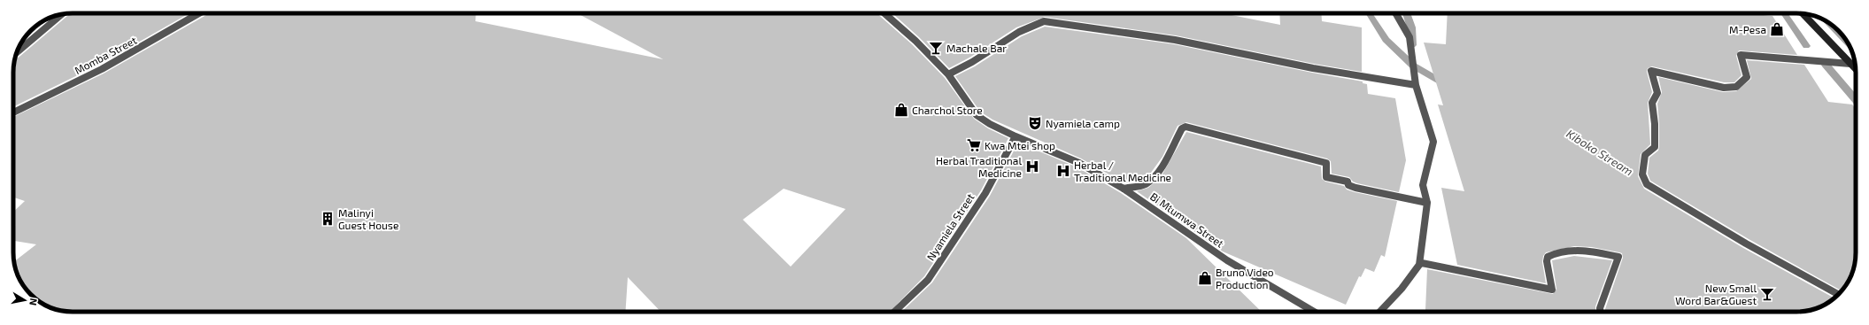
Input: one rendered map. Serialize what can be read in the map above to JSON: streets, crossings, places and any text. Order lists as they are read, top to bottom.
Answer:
{
  "streets": {
    "street": ["Momba Street", "Bi Mtumwa Street", "Nyamiela Street"]
  },
  "crossings": [
    ["Bi Mtumwa Street", "Nyamiela Street"]
  ],
  "water": ["Kiboko Stream"],
  "places": {
    "shop": ["M-Pesa", "Charchol Store", "Bruno Video Production"],
    "bar": ["Machale Bar", "New Small Word Bar&Guest"],
    "theatre": ["Nyamiela camp"],
    "supermarket": ["Kwa Mtei shop"],
    "hospital": ["Herbal Traditional Medicine", "Herbal / Traditional Medicine"],
    "building": ["Malinyi Guest House"]
  },
  "north": "right"
}
